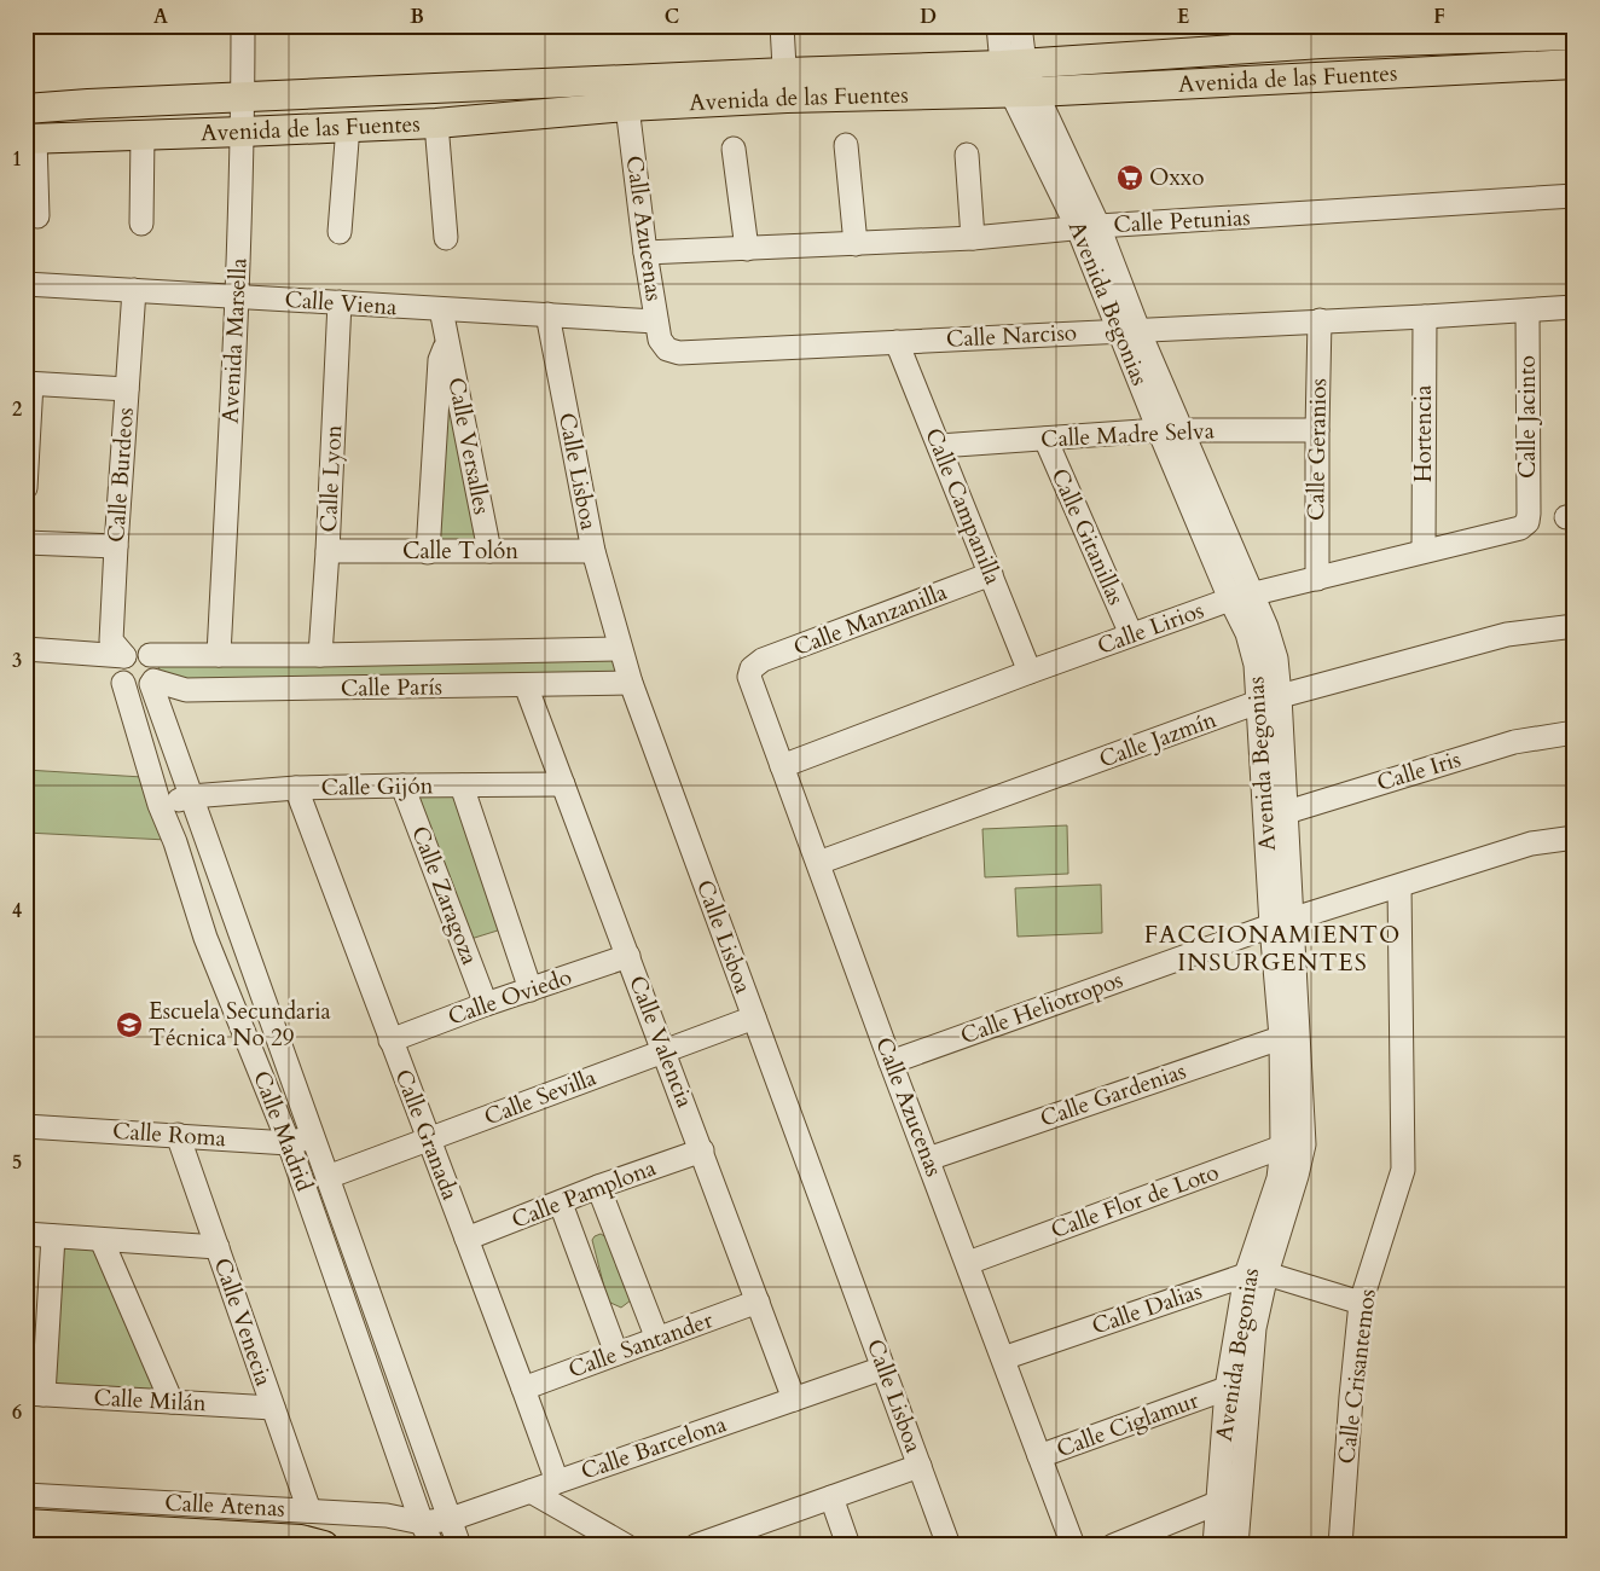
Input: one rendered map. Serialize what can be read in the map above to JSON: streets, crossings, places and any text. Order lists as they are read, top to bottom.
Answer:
{
  "streets": {
    "main road": ["Avenida de las Fuentes"],
    "street": [
      "Calle Petunias",
      "Calle Azucenas",
      "Calle Viena",
      "Avenida Begonias",
      "Calle Narciso",
      "Avenida Marsella",
      "Calle Jacinto",
      "Hortencia",
      "Calle Madre Selva",
      "Calle Versalles",
      "Calle Geranios",
      "Calle Lisboa",
      "Calle Burdeos",
      "Calle Lyon",
      "Calle Campanilla",
      "Calle Gitanillas",
      "Calle Tolón",
      "Calle Manzanilla",
      "Calle Lirios",
      "Calle París",
      "Calle Jazmín",
      "Calle Iris",
      "Calle Gijón",
      "Calle Zaragoza",
      "Calle Oviedo",
      "Calle Heliotropos",
      "Calle Valencia",
      "Calle Gardenias",
      "Calle Sevilla",
      "Calle Madrid",
      "Calle Roma",
      "Calle Granada",
      "Calle Pamplona",
      "Calle Flor de Loto",
      "Calle Dalias",
      "Calle Venecia",
      "Calle Santander",
      "Calle Crisantemos",
      "Calle Milán",
      "Calle Ciglamur",
      "Calle Barcelona",
      "Calle Atenas"
    ]
  },
  "crossings": [
    ["Avenida de las Fuentes", "Calle Azucenas"],
    ["Avenida de las Fuentes", "Avenida Begonias"],
    ["Avenida de las Fuentes", "Avenida Marsella"],
    ["Calle Petunias", "Calle Azucenas"],
    ["Calle Petunias", "Avenida Begonias"],
    ["Calle Azucenas", "Calle Viena"],
    ["Calle Azucenas", "Calle Narciso"],
    ["Calle Azucenas", "Calle Manzanilla"],
    ["Calle Azucenas", "Calle Lirios"],
    ["Calle Azucenas", "Calle Jazmín"],
    ["Calle Azucenas", "Calle Heliotropos"],
    ["Calle Azucenas", "Calle Gardenias"],
    ["Calle Azucenas", "Calle Flor de Loto"],
    ["Calle Azucenas", "Calle Dalias"],
    ["Calle Azucenas", "Calle Ciglamur"],
    ["Calle Viena", "Avenida Marsella"],
    ["Calle Viena", "Calle Versalles"],
    ["Calle Viena", "Calle Lisboa"],
    ["Calle Viena", "Calle Burdeos"],
    ["Calle Viena", "Calle Lyon"],
    ["Avenida Begonias", "Calle Narciso"],
    ["Avenida Begonias", "Calle Madre Selva"],
    ["Avenida Begonias", "Calle Lirios"],
    ["Avenida Begonias", "Calle Jazmín"],
    ["Avenida Begonias", "Calle Iris"],
    ["Avenida Begonias", "Calle Heliotropos"],
    ["Avenida Begonias", "Calle Gardenias"],
    ["Avenida Begonias", "Calle Flor de Loto"],
    ["Avenida Begonias", "Calle Dalias"],
    ["Avenida Begonias", "Calle Ciglamur"],
    ["Calle Narciso", "Calle Jacinto"],
    ["Calle Narciso", "Hortencia"],
    ["Calle Narciso", "Calle Geranios"],
    ["Calle Narciso", "Calle Campanilla"],
    ["Avenida Marsella", "Calle París"],
    ["Calle Jacinto", "Calle Lirios"],
    ["Hortencia", "Calle Lirios"],
    ["Calle Madre Selva", "Calle Geranios"],
    ["Calle Madre Selva", "Calle Campanilla"],
    ["Calle Madre Selva", "Calle Gitanillas"],
    ["Calle Versalles", "Calle Tolón"],
    ["Calle Geranios", "Calle Lirios"],
    ["Calle Lisboa", "Calle Tolón"],
    ["Calle Lisboa", "Calle París"],
    ["Calle Lisboa", "Calle Sevilla"],
    ["Calle Lisboa", "Calle Barcelona"],
    ["Calle Burdeos", "Calle París"],
    ["Calle Burdeos", "Calle Madrid"],
    ["Calle Lyon", "Calle Tolón"],
    ["Calle Lyon", "Calle París"],
    ["Calle Campanilla", "Calle Manzanilla"],
    ["Calle Campanilla", "Calle Lirios"],
    ["Calle Gitanillas", "Calle Lirios"],
    ["Calle París", "Calle Valencia"],
    ["Calle París", "Calle Madrid"],
    ["Calle Gijón", "Calle Zaragoza"],
    ["Calle Gijón", "Calle Valencia"],
    ["Calle Gijón", "Calle Madrid"],
    ["Calle Gijón", "Calle Granada"],
    ["Calle Zaragoza", "Calle Oviedo"],
    ["Calle Oviedo", "Calle Valencia"],
    ["Calle Oviedo", "Calle Granada"],
    ["Calle Heliotropos", "Calle Crisantemos"],
    ["Calle Valencia", "Calle Sevilla"],
    ["Calle Valencia", "Calle Pamplona"],
    ["Calle Valencia", "Calle Santander"],
    ["Calle Valencia", "Calle Barcelona"],
    ["Calle Sevilla", "Calle Madrid"],
    ["Calle Sevilla", "Calle Granada"],
    ["Calle Madrid", "Calle Roma"],
    ["Calle Madrid", "Calle Barcelona"],
    ["Calle Madrid", "Calle Atenas"],
    ["Calle Roma", "Calle Venecia"],
    ["Calle Granada", "Calle Pamplona"],
    ["Calle Granada", "Calle Santander"],
    ["Calle Granada", "Calle Barcelona"],
    ["Calle Venecia", "Calle Milán"],
    ["Calle Venecia", "Calle Atenas"],
    ["Calle Barcelona", "Calle Atenas"]
  ],
  "districts": ["FACCIONAMIENTO INSURGENTES"],
  "places": {
    "supermarket": ["Oxxo"],
    "school or university": ["Escuela Secundaria Técnica No 29"]
  },
  "grid": {
    "columns": [
      "A",
      "B",
      "C",
      "D",
      "E",
      "F"
    ],
    "rows": [
      "1",
      "2",
      "3",
      "4",
      "5",
      "6"
    ]
  }
}
